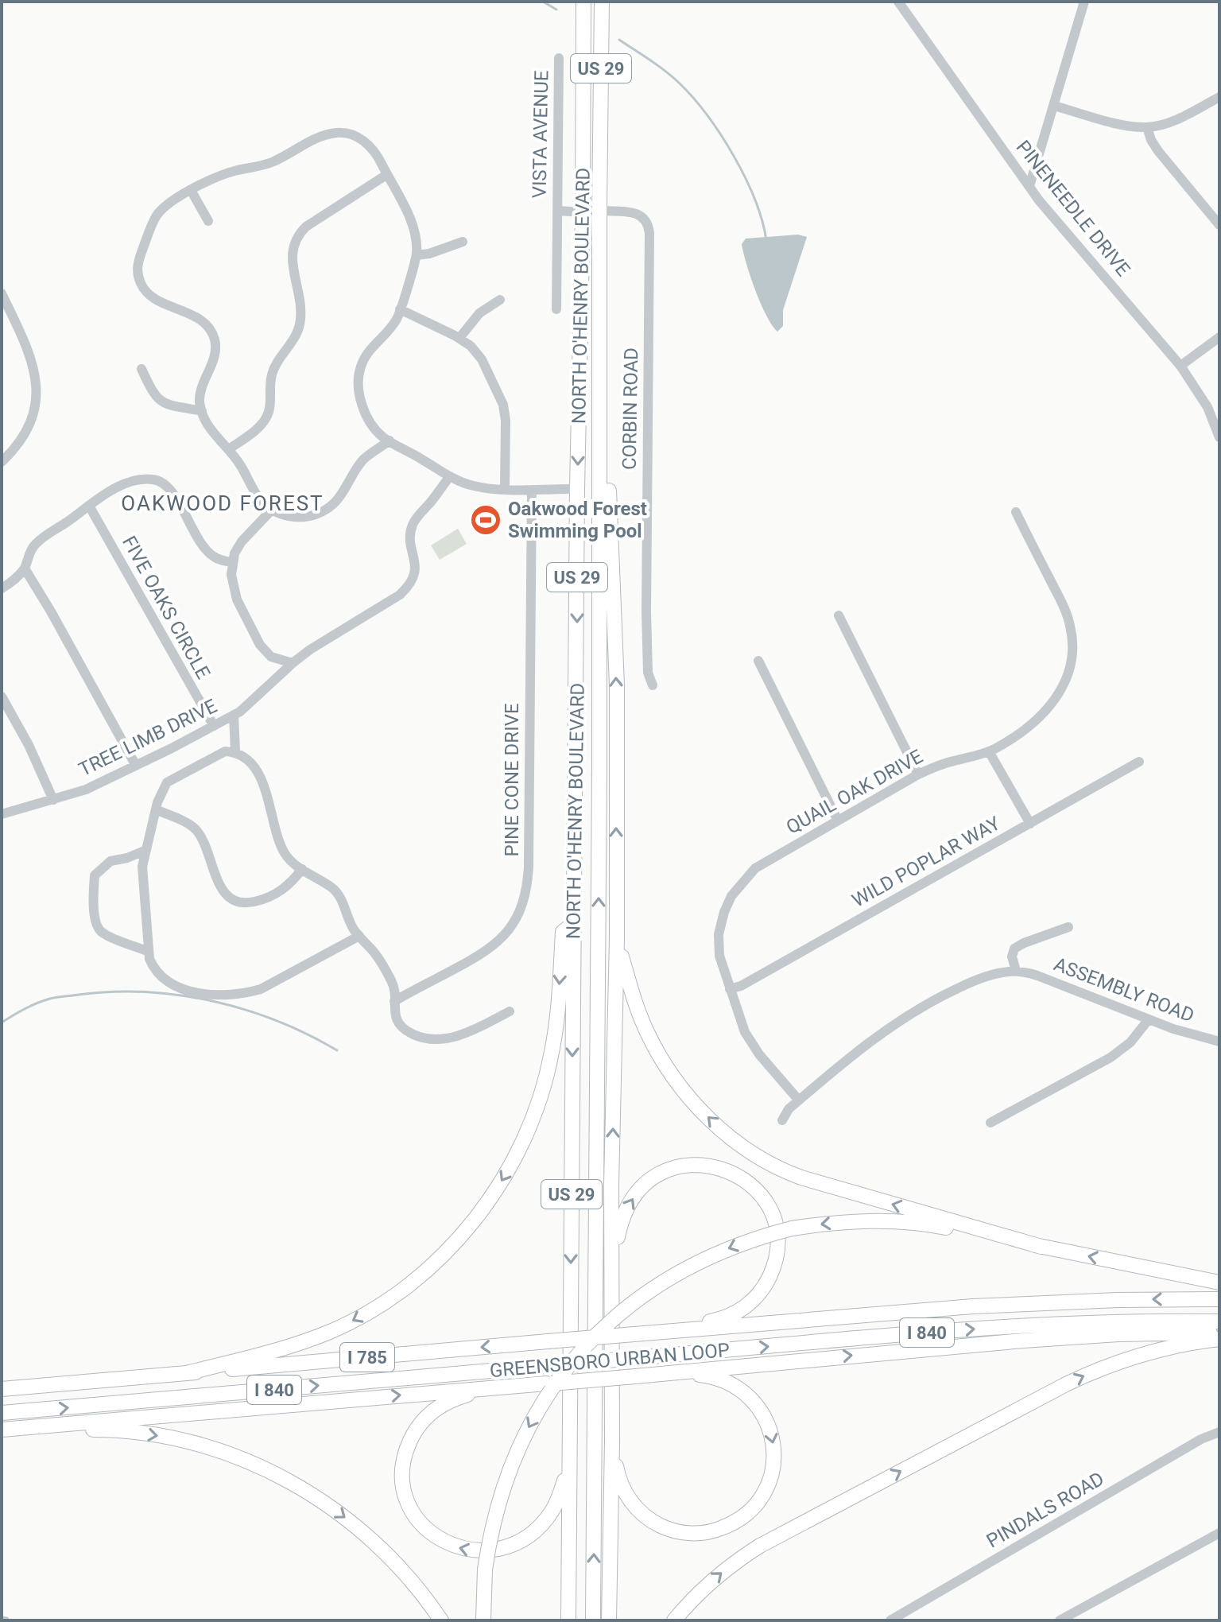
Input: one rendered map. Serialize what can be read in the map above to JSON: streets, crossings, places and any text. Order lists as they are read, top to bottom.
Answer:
{
  "streets": {
    "highway": [
      "US 29",
      "NORTH O'HENRY BOULEVARD",
      "I 840",
      "I 785",
      "GREENSBORO URBAN LOOP"
    ],
    "street": [
      "VISTA AVENUE",
      "PINENEEDLE DRIVE",
      "CORBIN ROAD",
      "FIVE OAKS CIRCLE",
      "TREE LIMB DRIVE",
      "PINE CONE DRIVE",
      "QUAIL OAK DRIVE",
      "WILD POPLAR WAY",
      "ASSEMBLY ROAD",
      "PINDALS ROAD"
    ]
  },
  "crossings": [
    ["VISTA AVENUE", "NORTH O'HENRY BOULEVARD"],
    ["NORTH O'HENRY BOULEVARD", "CORBIN ROAD"],
    ["FIVE OAKS CIRCLE", "TREE LIMB DRIVE"],
    ["QUAIL OAK DRIVE", "WILD POPLAR WAY"],
    ["QUAIL OAK DRIVE", "ASSEMBLY ROAD"]
  ],
  "districts": ["OAKWOOD FOREST"],
  "places": {
    "sports": ["Oakwood Forest Swimming Pool"]
  }
}
